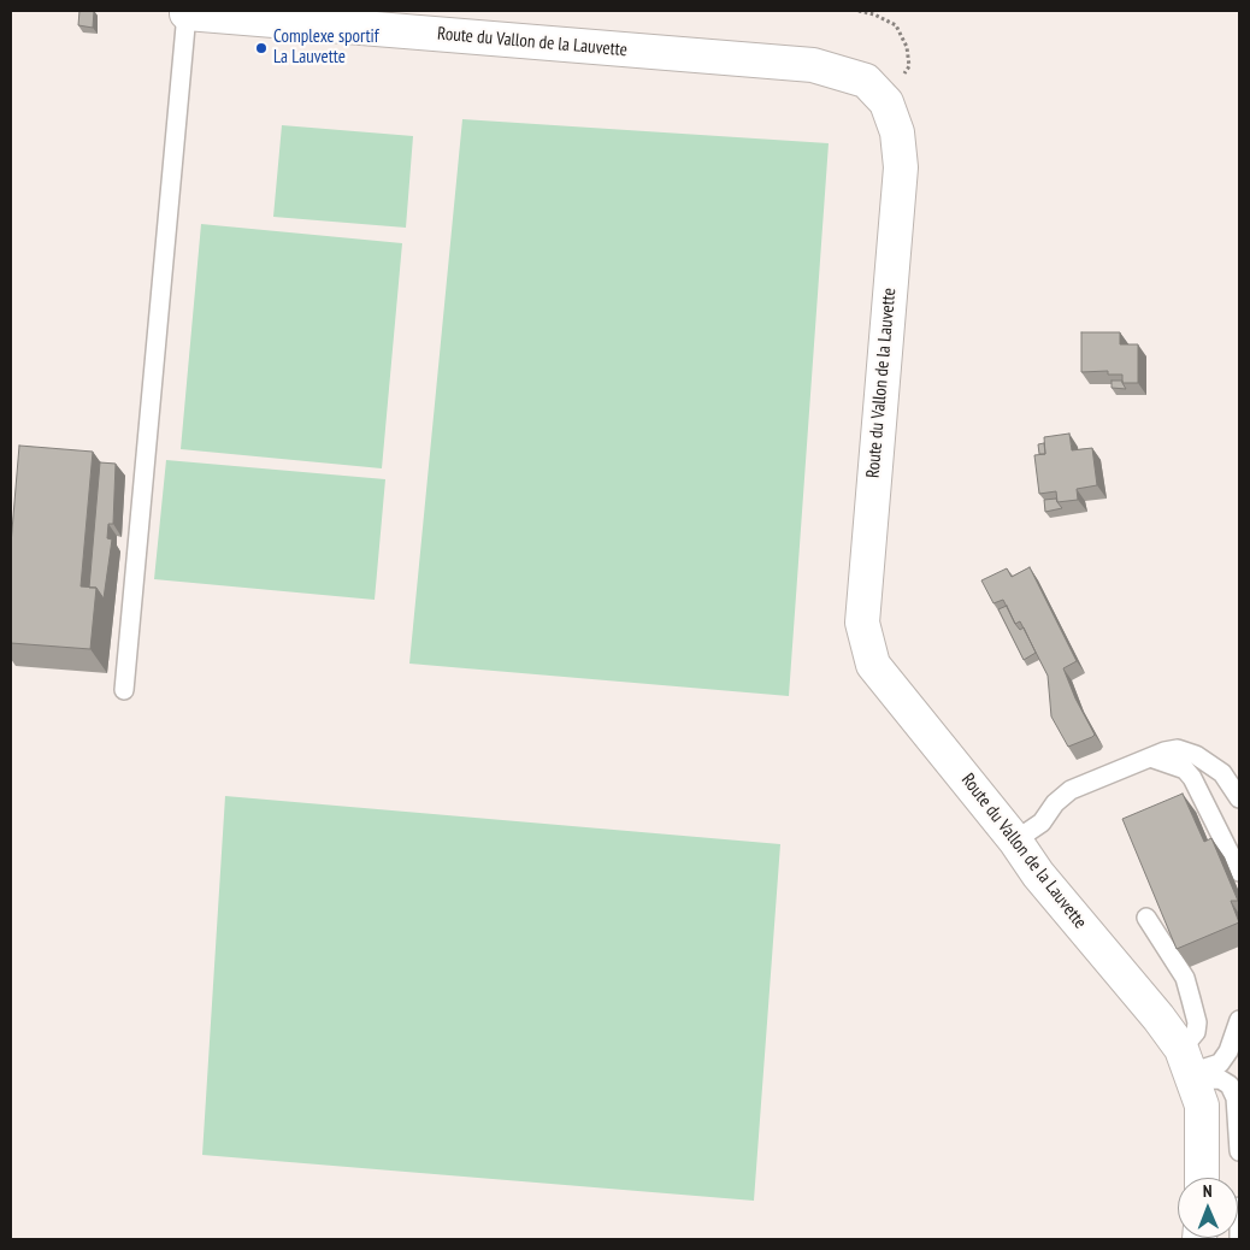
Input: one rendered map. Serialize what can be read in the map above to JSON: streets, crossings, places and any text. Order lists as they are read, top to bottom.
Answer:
{
  "streets": {
    "street": ["Route du Vallon de la Lauvette"]
  },
  "places": ["Complexe sportif La Lauvette"],
  "north": "top"
}
